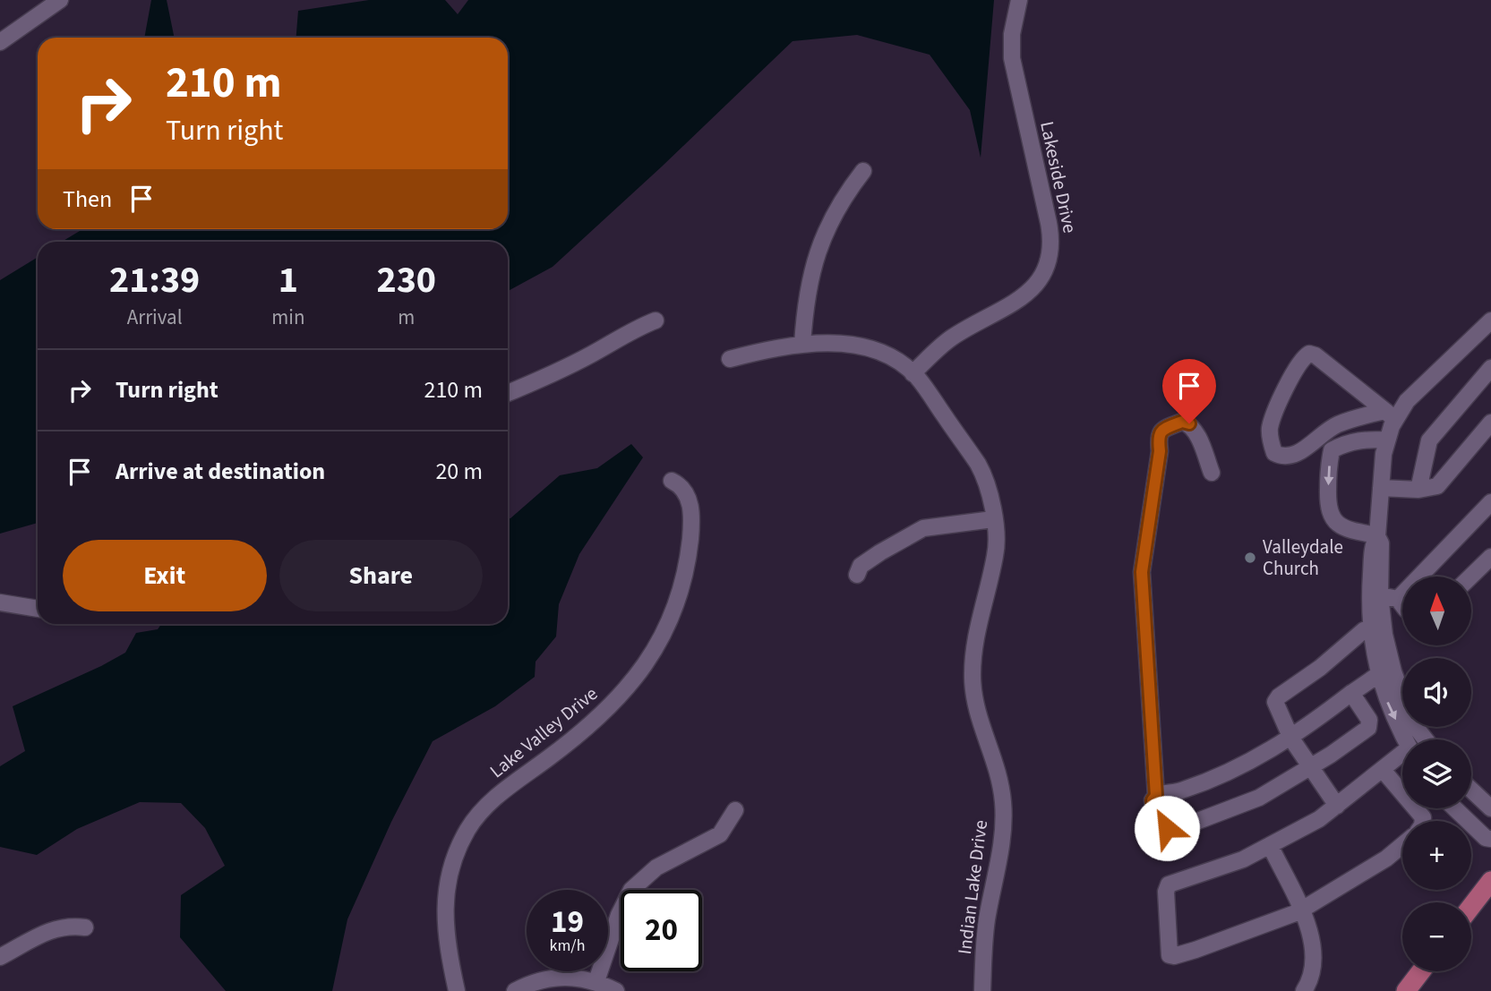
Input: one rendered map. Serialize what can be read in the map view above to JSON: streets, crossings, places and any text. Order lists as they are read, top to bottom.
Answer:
{
  "streets": {
    "street": ["Lakeside Drive", "Lake Valley Drive", "Indian Lake Drive"]
  },
  "crossings": [
    ["Lakeside Drive", "Indian Lake Drive"]
  ],
  "places": ["Valleydale Church"],
  "north": "top",
  "page": {
    "turn": ["210 m", "Turn right"],
    "then": "Then",
    "eta": [
      "21:39",
      "Arrival",
      "1",
      "min",
      "230",
      "m"
    ],
    "list": [
      {
        "name": "Turn right",
        "value": "210 m"
      },
      {
        "name": "Arrive at destination",
        "value": "20 m"
      }
    ],
    "buttons": ["Exit", "Share"],
    "map_buttons": ["+", "−"],
    "speed": "19 km/h",
    "limit": "20"
  }
}
